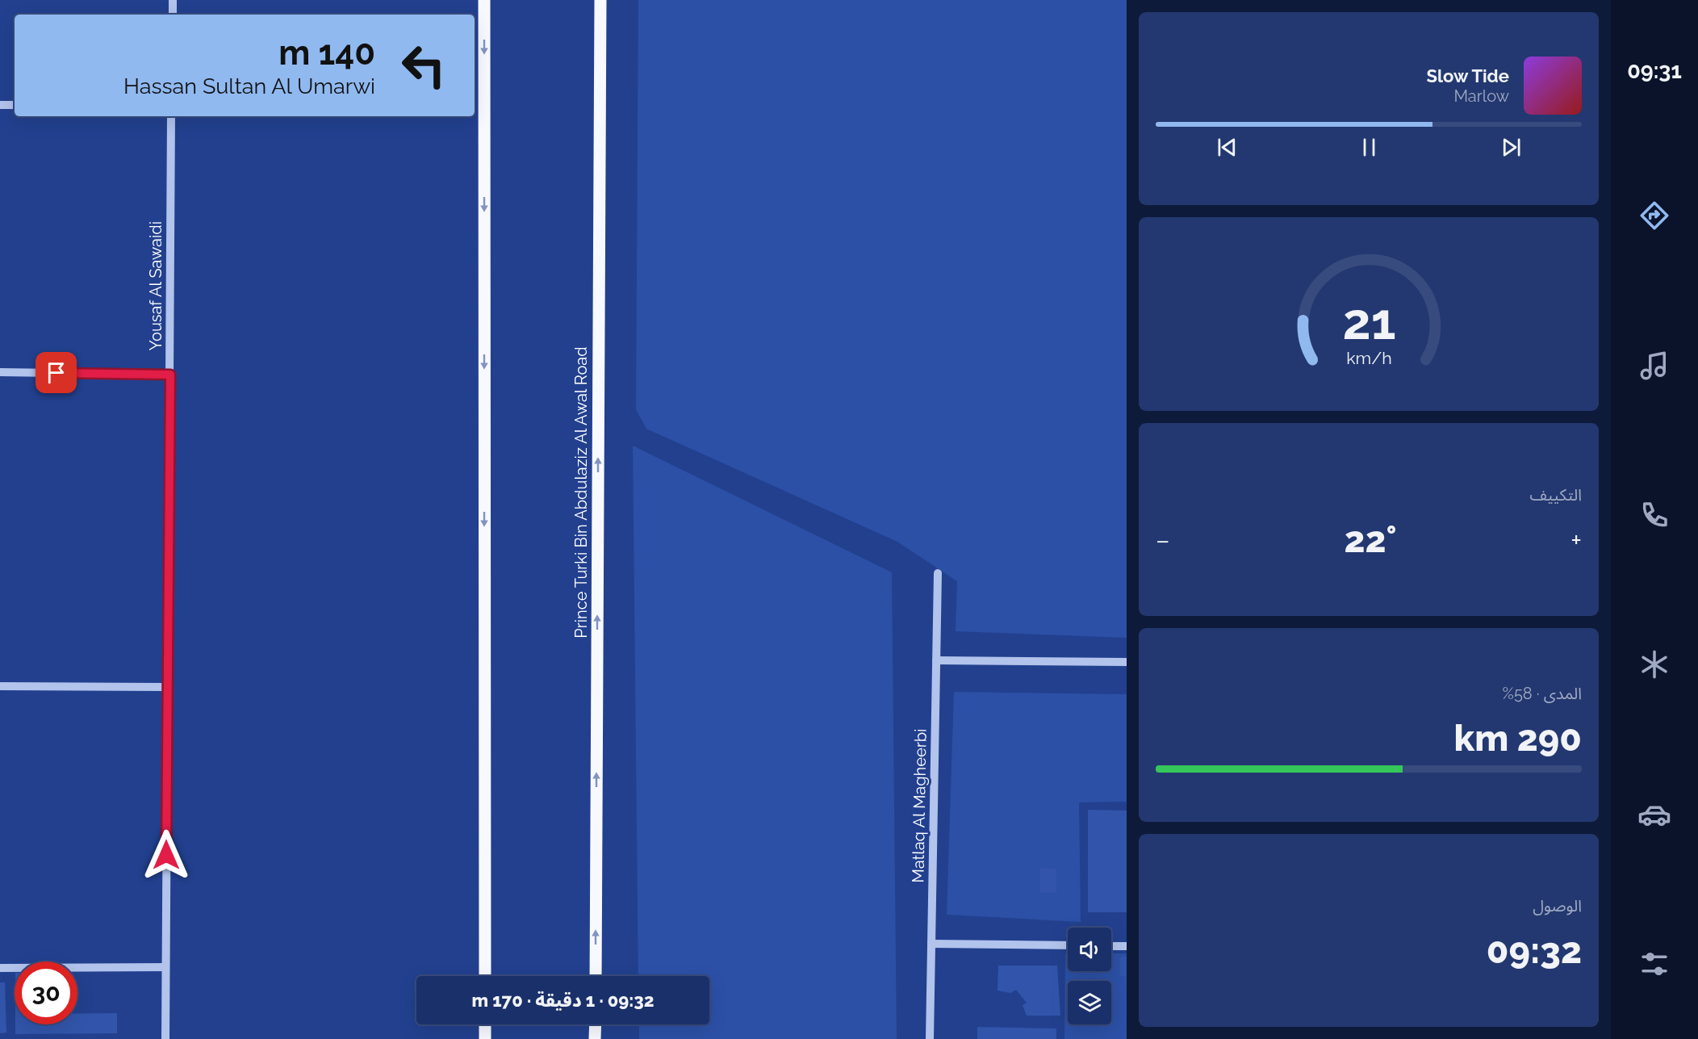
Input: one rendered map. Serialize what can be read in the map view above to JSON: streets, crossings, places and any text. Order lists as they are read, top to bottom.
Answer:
{
  "streets": {
    "main road": ["Prince Turki Bin Abdulaziz Al Awal Road"],
    "street": ["Yousaf Al Sawaidi", "Matlaq Al Magheerbi"]
  },
  "one_way": ["Prince Turki Bin Abdulaziz Al Awal Road"],
  "page": {
    "tabs": "09:31",
    "turn": ["140 m", "Hassan Sultan Al Umarwi"],
    "song": ["Slow Tide", "Marlow"],
    "tile": [
      "التكييف",
      ["المدى · 58%", "290 km"],
      ["الوصول", "09:32"]
    ],
    "heat": ["−", "22°", "+"],
    "limit": "30",
    "trip": "09:32 · 1 دقيقة · 170 m",
    "gauge": ["21", "km/h"]
  }
}
